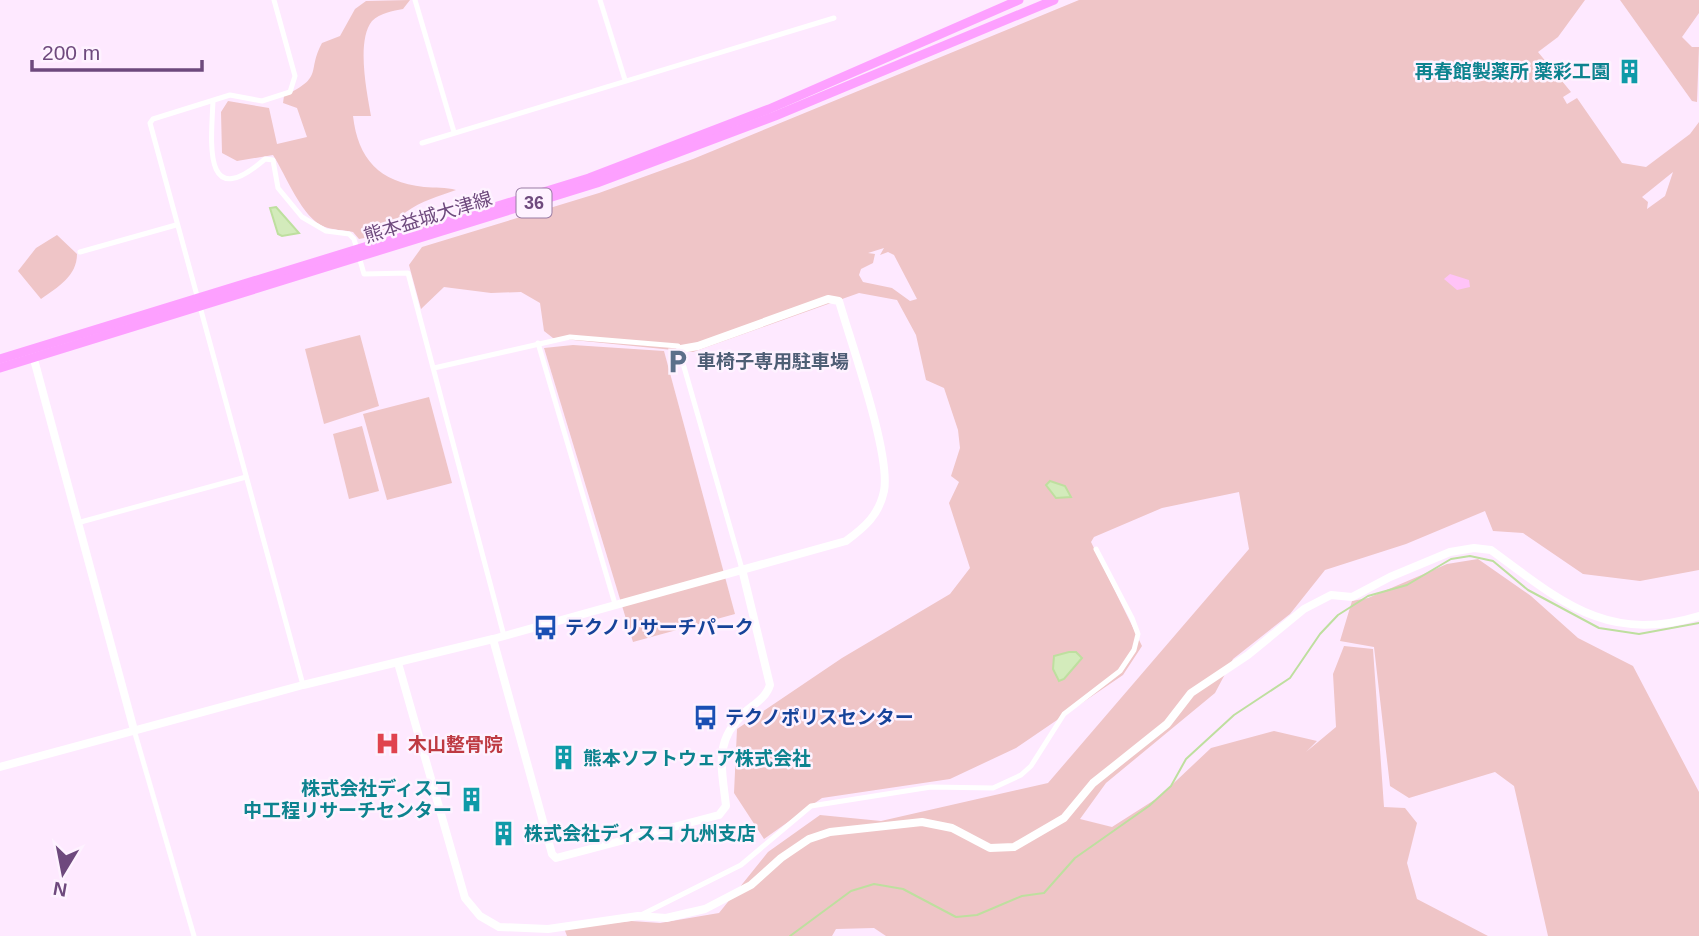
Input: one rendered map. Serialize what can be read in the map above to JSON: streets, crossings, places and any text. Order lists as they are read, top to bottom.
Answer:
{
  "streets": {
    "main road": ["36", "熊本益城大津線"]
  },
  "places": {
    "building": [
      "再春館製薬所 薬彩工園",
      "熊本ソフトウェア株式会社",
      "株式会社ディスコ 中工程リサーチセンター",
      "株式会社ディスコ 九州支店"
    ],
    "parking": ["車椅子専用駐車場"],
    "bus stop": ["テクノリサーチパーク", "テクノポリスセンター"],
    "hospital": ["木山整骨院"]
  },
  "scale_bar": "200 m",
  "north": "bottom"
}
